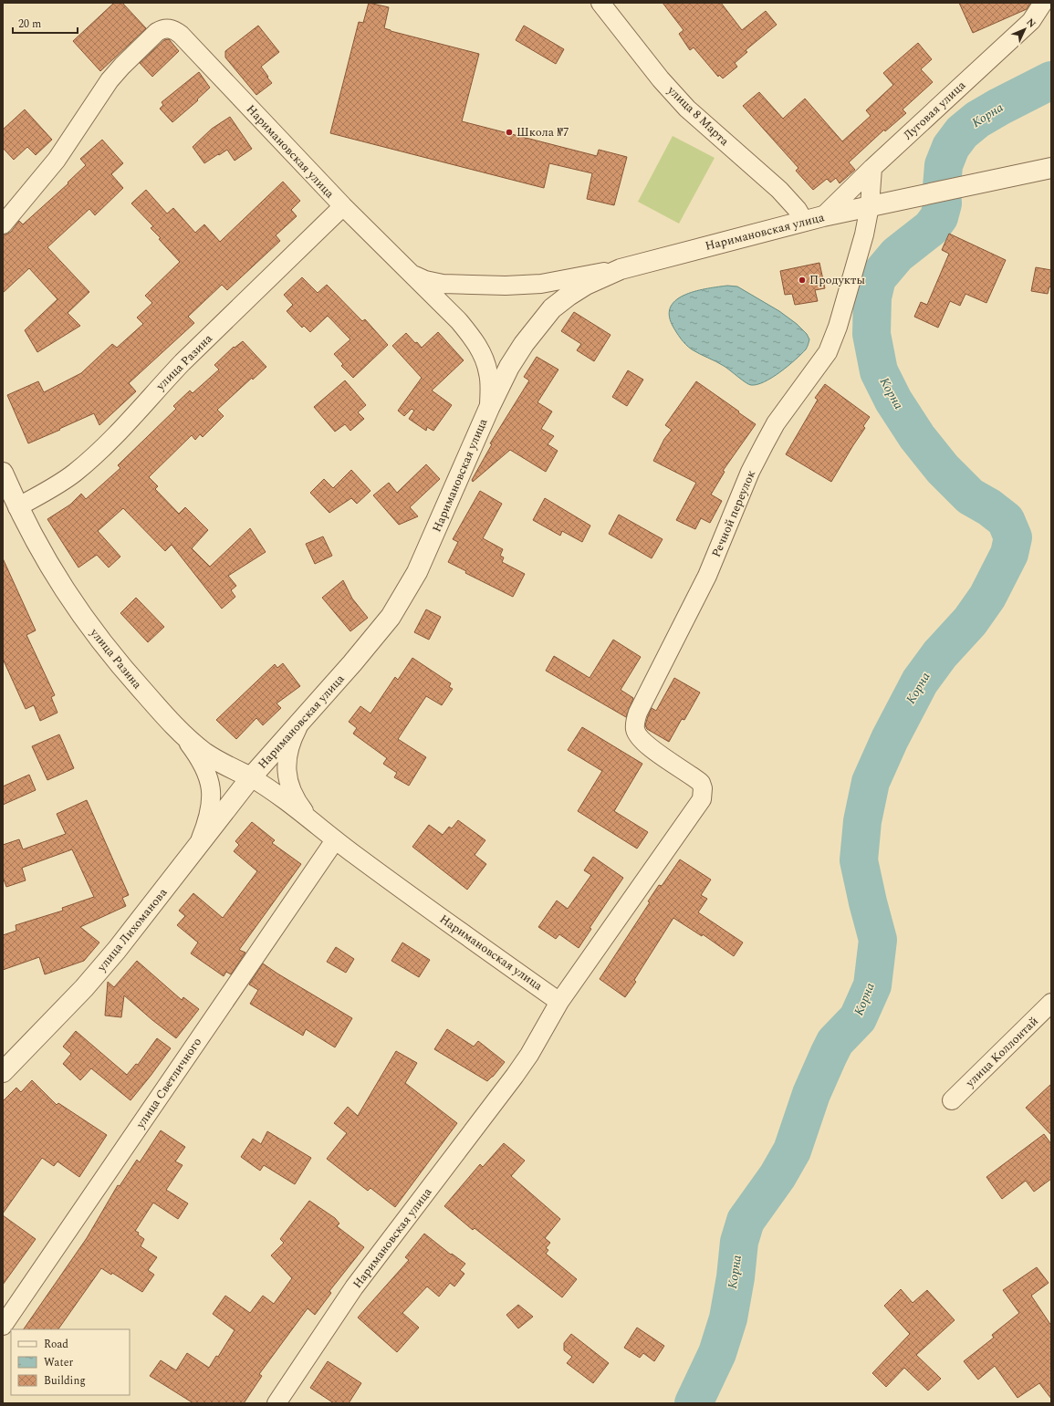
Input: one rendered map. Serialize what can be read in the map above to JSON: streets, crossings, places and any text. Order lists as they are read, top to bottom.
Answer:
{
  "streets": {
    "street": [
      "Луговая улица",
      "улица 8 Марта",
      "Наримановская улица",
      "улица Разина",
      "Речной переулок",
      "улица Лихоманова",
      "улица Коллонтай",
      "улица Светличного"
    ]
  },
  "crossings": [
    ["Луговая улица", "Наримановская улица"],
    ["улица 8 Марта", "Наримановская улица"],
    ["Наримановская улица", "улица Разина"],
    ["Наримановская улица", "Речной переулок"],
    ["Наримановская улица", "улица Лихоманова"],
    ["Наримановская улица", "улица Светличного"],
    ["улица Разина", "улица Лихоманова"]
  ],
  "water": ["Корна"],
  "places": ["Школа №7", "Продукты"],
  "legend": ["Road", "Water", "Building"],
  "scale_bar": "20 m",
  "north": "top right"
}
